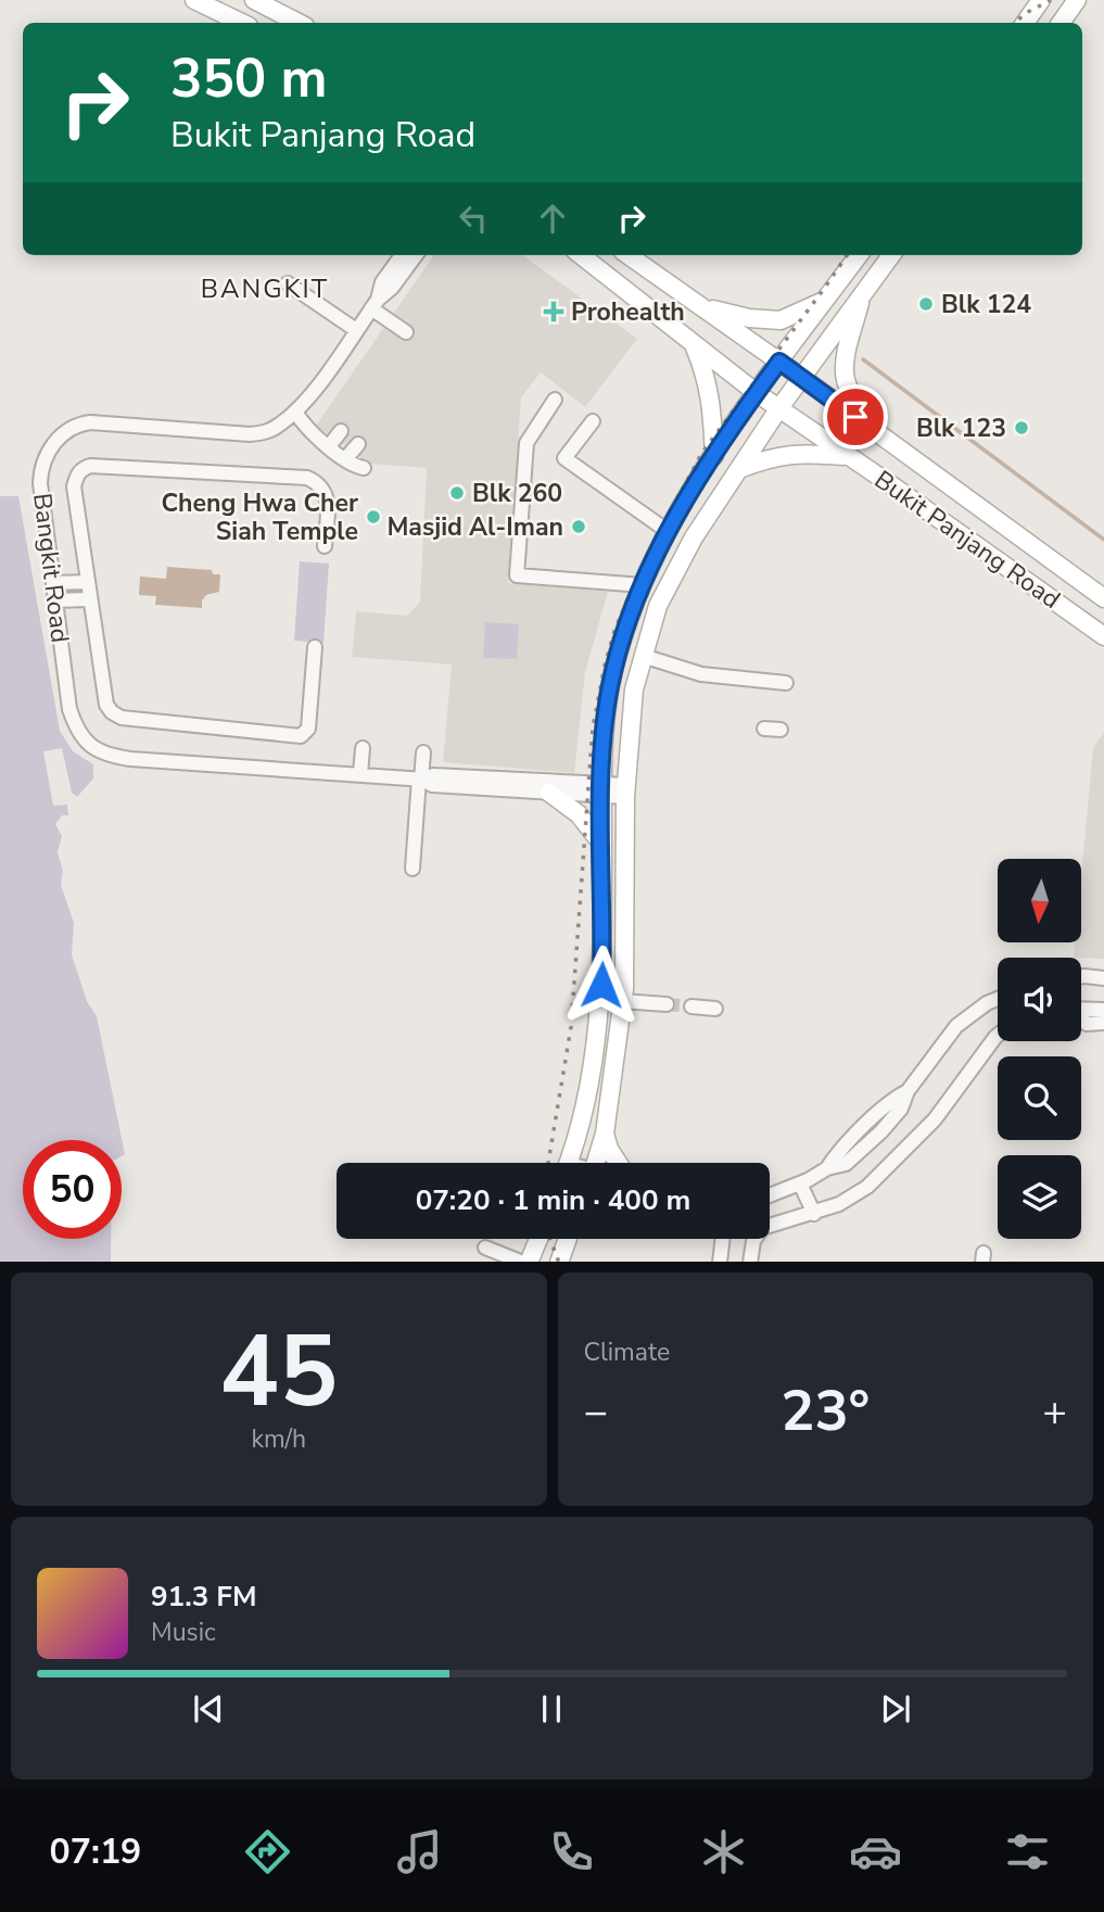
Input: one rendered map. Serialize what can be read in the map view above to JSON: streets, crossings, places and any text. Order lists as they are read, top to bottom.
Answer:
{
  "streets": {
    "main road": ["Bukit Panjang Road"],
    "street": ["Bangkit Road"]
  },
  "districts": ["BANGKIT"],
  "places": {
    "other": [
      "Blk 124",
      "Blk 123",
      "Blk 260",
      "Cheng Hwa Cher Siah Temple",
      "Masjid Al-Iman"
    ],
    "health": ["Prohealth"]
  },
  "north": "bottom",
  "page": {
    "turn": ["350 m", "Bukit Panjang Road"],
    "limit": "50",
    "trip": "07:20 · 1 min · 400 m",
    "tile": [
      ["45", "km/h"],
      "Climate"
    ],
    "heat": ["−", "23°", "+"],
    "song": ["91.3 FM", "Music"],
    "tabs": "07:19"
  }
}
